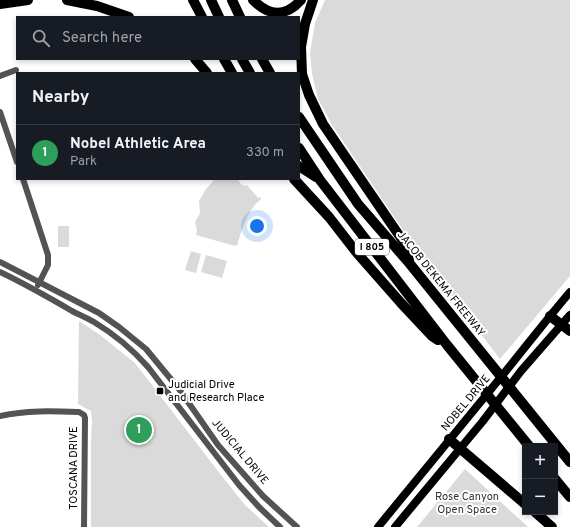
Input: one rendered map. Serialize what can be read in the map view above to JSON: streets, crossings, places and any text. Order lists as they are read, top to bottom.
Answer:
{
  "streets": {
    "highway": ["I 805", "JACOB DEKEMA FREEWAY"],
    "main road": ["NOBEL DRIVE"],
    "street": ["JUDICIAL DRIVE", "TOSCANA DRIVE"]
  },
  "parks": ["Rose Canyon Open Space"],
  "places": {
    "transit": ["Judicial Drive and Research Place"]
  },
  "page": {
    "search": "Search here",
    "heading": "Nearby",
    "list": [
      {
        "mark": "1",
        "name": "Nobel Athletic Area",
        "note": "Park",
        "value": "330 m"
      }
    ],
    "pins": "1",
    "map_buttons": ["+", "−"]
  }
}
